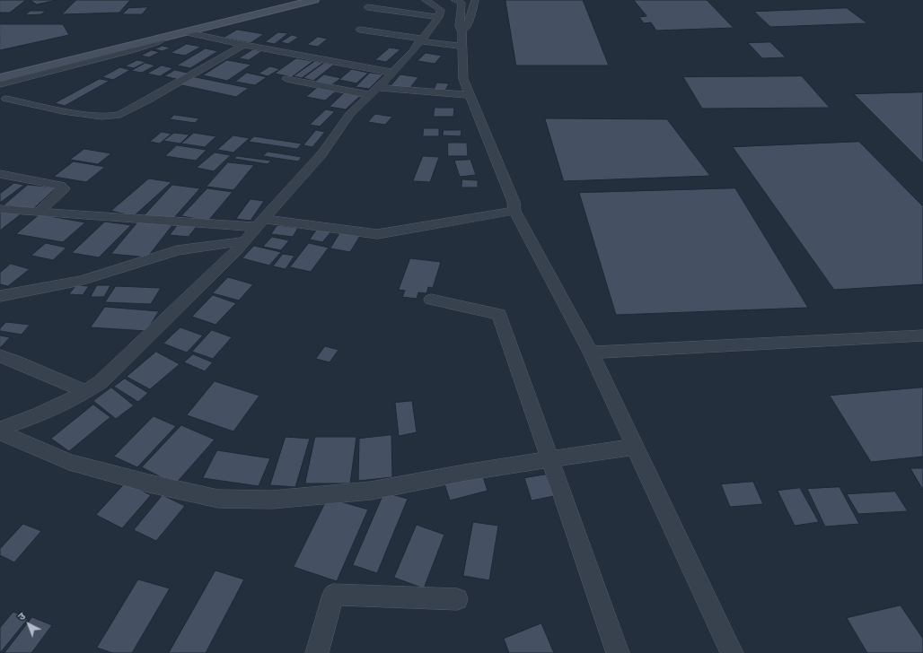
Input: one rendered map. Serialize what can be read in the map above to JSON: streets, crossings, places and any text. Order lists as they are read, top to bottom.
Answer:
{
  "north": "top left"
}
